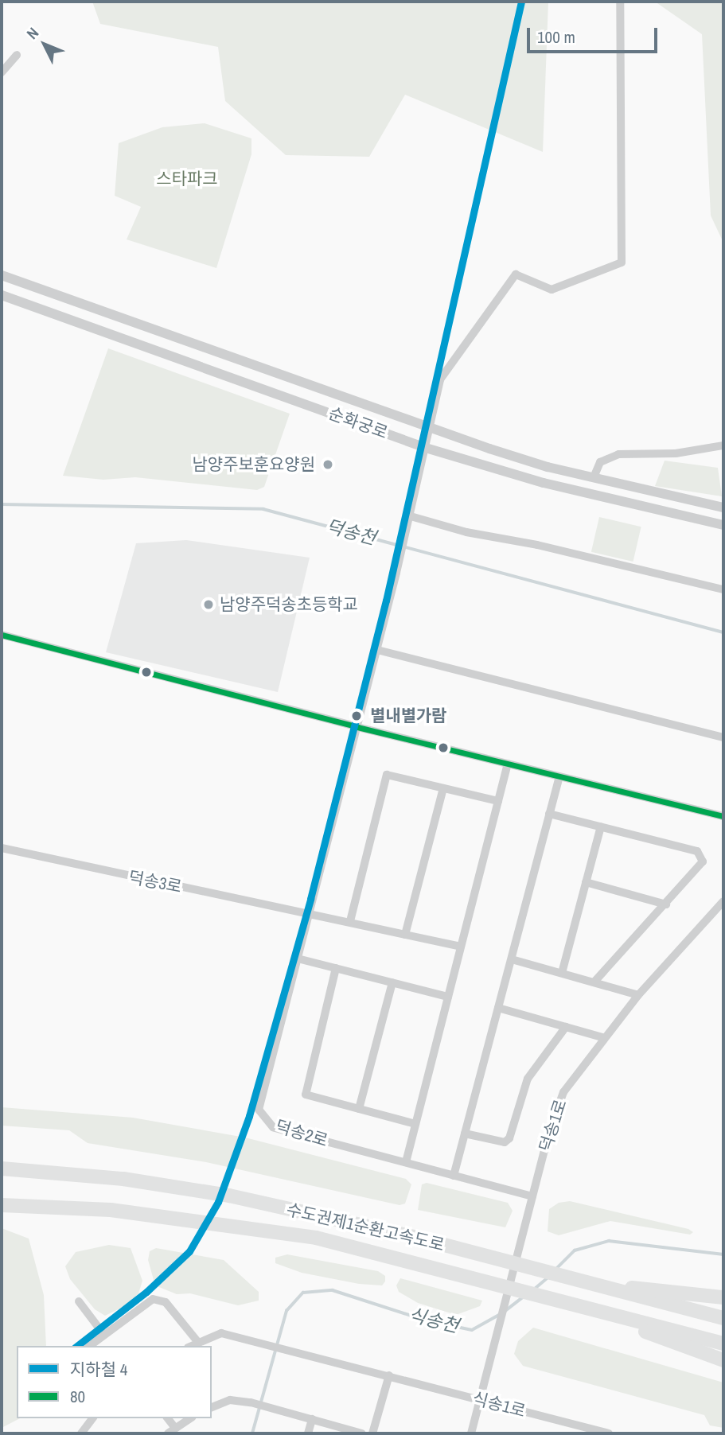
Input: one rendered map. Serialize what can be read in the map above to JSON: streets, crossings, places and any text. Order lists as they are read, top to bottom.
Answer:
{
  "streets": {
    "highway": ["수도권제1순환고속도로"],
    "street": [
      "순화궁로",
      "덕송3로",
      "덕송1로",
      "덕송2로",
      "식송1로"
    ]
  },
  "crossings": [
    ["덕송3로", "덕송2로"],
    ["덕송1로", "덕송2로"],
    ["덕송1로", "식송1로"]
  ],
  "water": ["덕송천", "식송천"],
  "parks": ["스타파크"],
  "places": ["남양주보훈요양원", "남양주덕송초등학교", "별내별가람"],
  "lines": ["metro line 4", "transit line 80"],
  "legend": ["지하철 4", "80"],
  "scale_bar": "100 m",
  "north": "top left"
}
